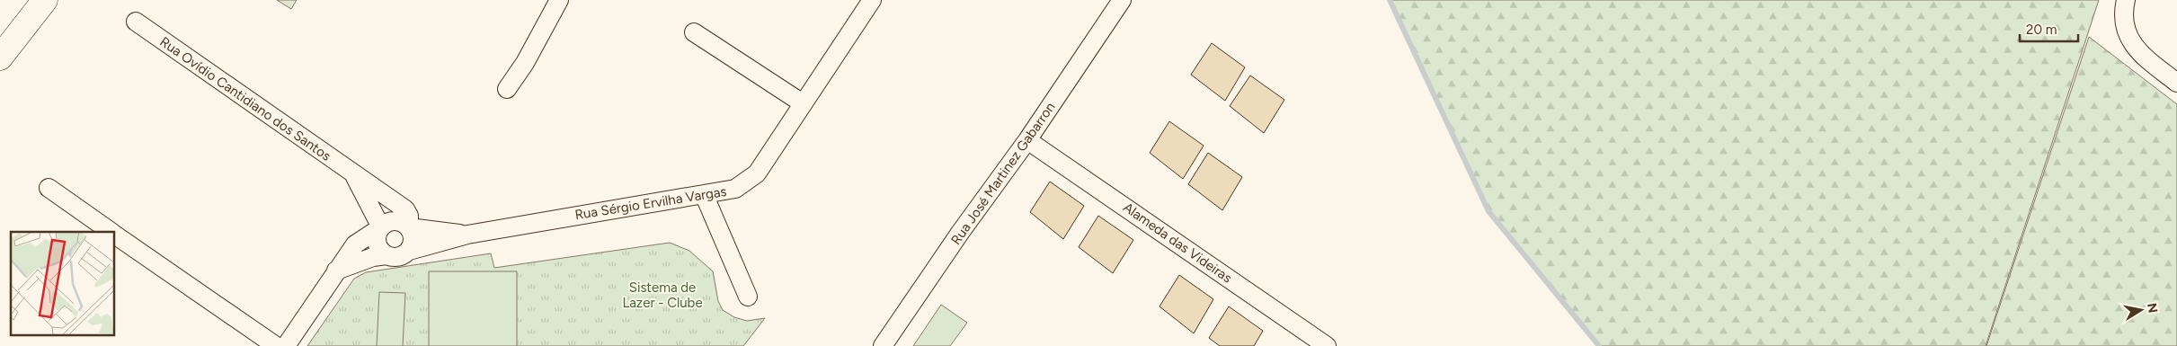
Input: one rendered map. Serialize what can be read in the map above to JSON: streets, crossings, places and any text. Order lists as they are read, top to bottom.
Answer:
{
  "streets": {
    "street": [
      "Rua Ovídio Cantidiano dos Santos",
      "Rua José Martinez Gabarron",
      "Rua Sérgio Ervilha Vargas",
      "Alameda das Videiras"
    ]
  },
  "crossings": [
    ["Rua Ovídio Cantidiano dos Santos", "Rua Sérgio Ervilha Vargas"],
    ["Rua José Martinez Gabarron", "Alameda das Videiras"]
  ],
  "parks": ["Sistema de Lazer - Clube"],
  "scale_bar": "20 m",
  "north": "right"
}
